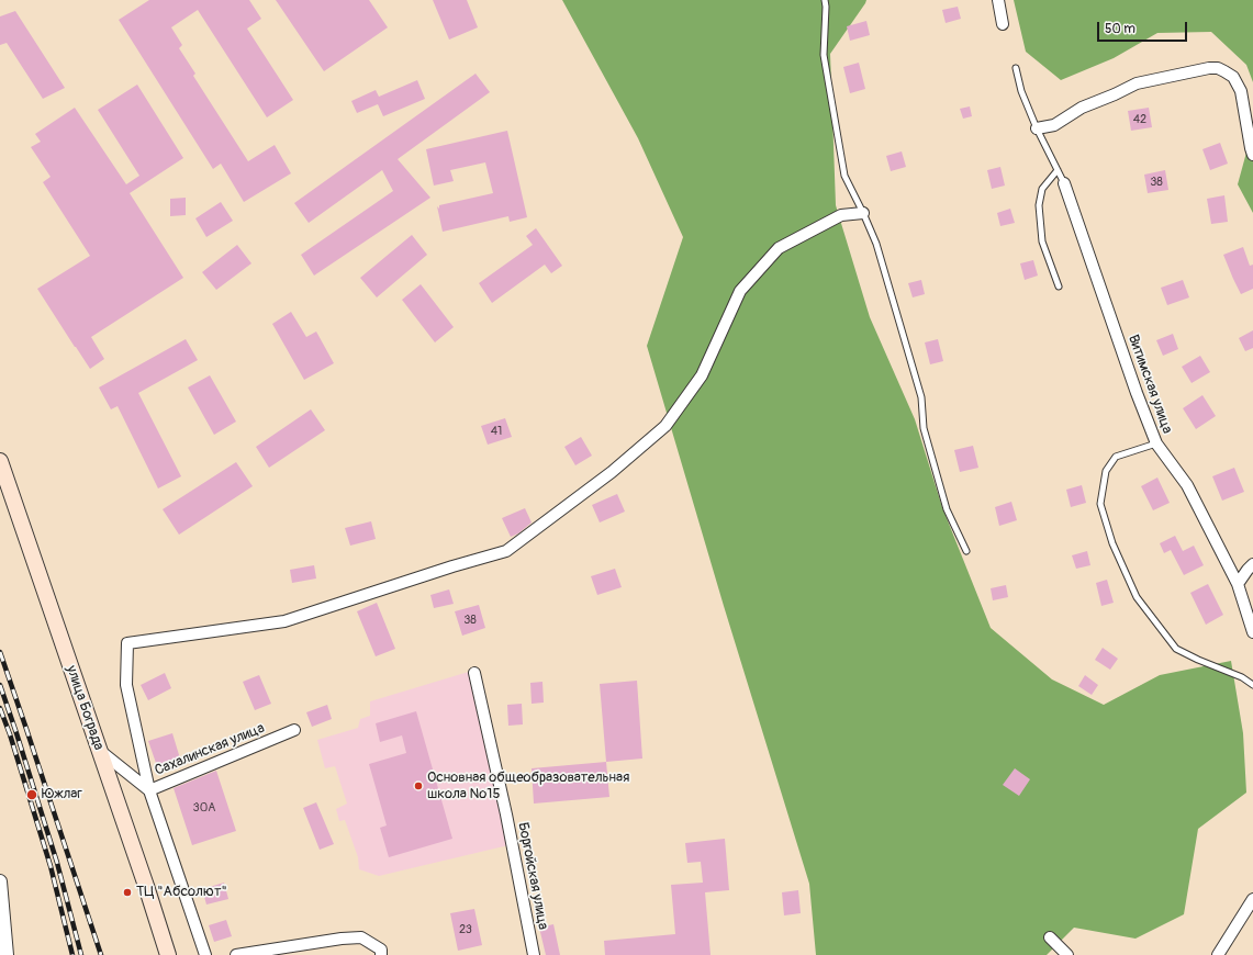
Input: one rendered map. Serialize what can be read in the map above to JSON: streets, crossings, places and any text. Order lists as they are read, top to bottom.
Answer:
{
  "streets": {
    "main road": ["улица Бограда"],
    "street": ["Витимская улица", "Сахалинская улица", "Боргойская улица"]
  },
  "places": ["Основная общеобразовательная школа №15", "Южлаг", "ТЦ \"Абсолют\""],
  "house_numbers": [
    "42",
    "38",
    "41",
    "38",
    "30А",
    "23"
  ],
  "scale_bar": "50 m"
}
